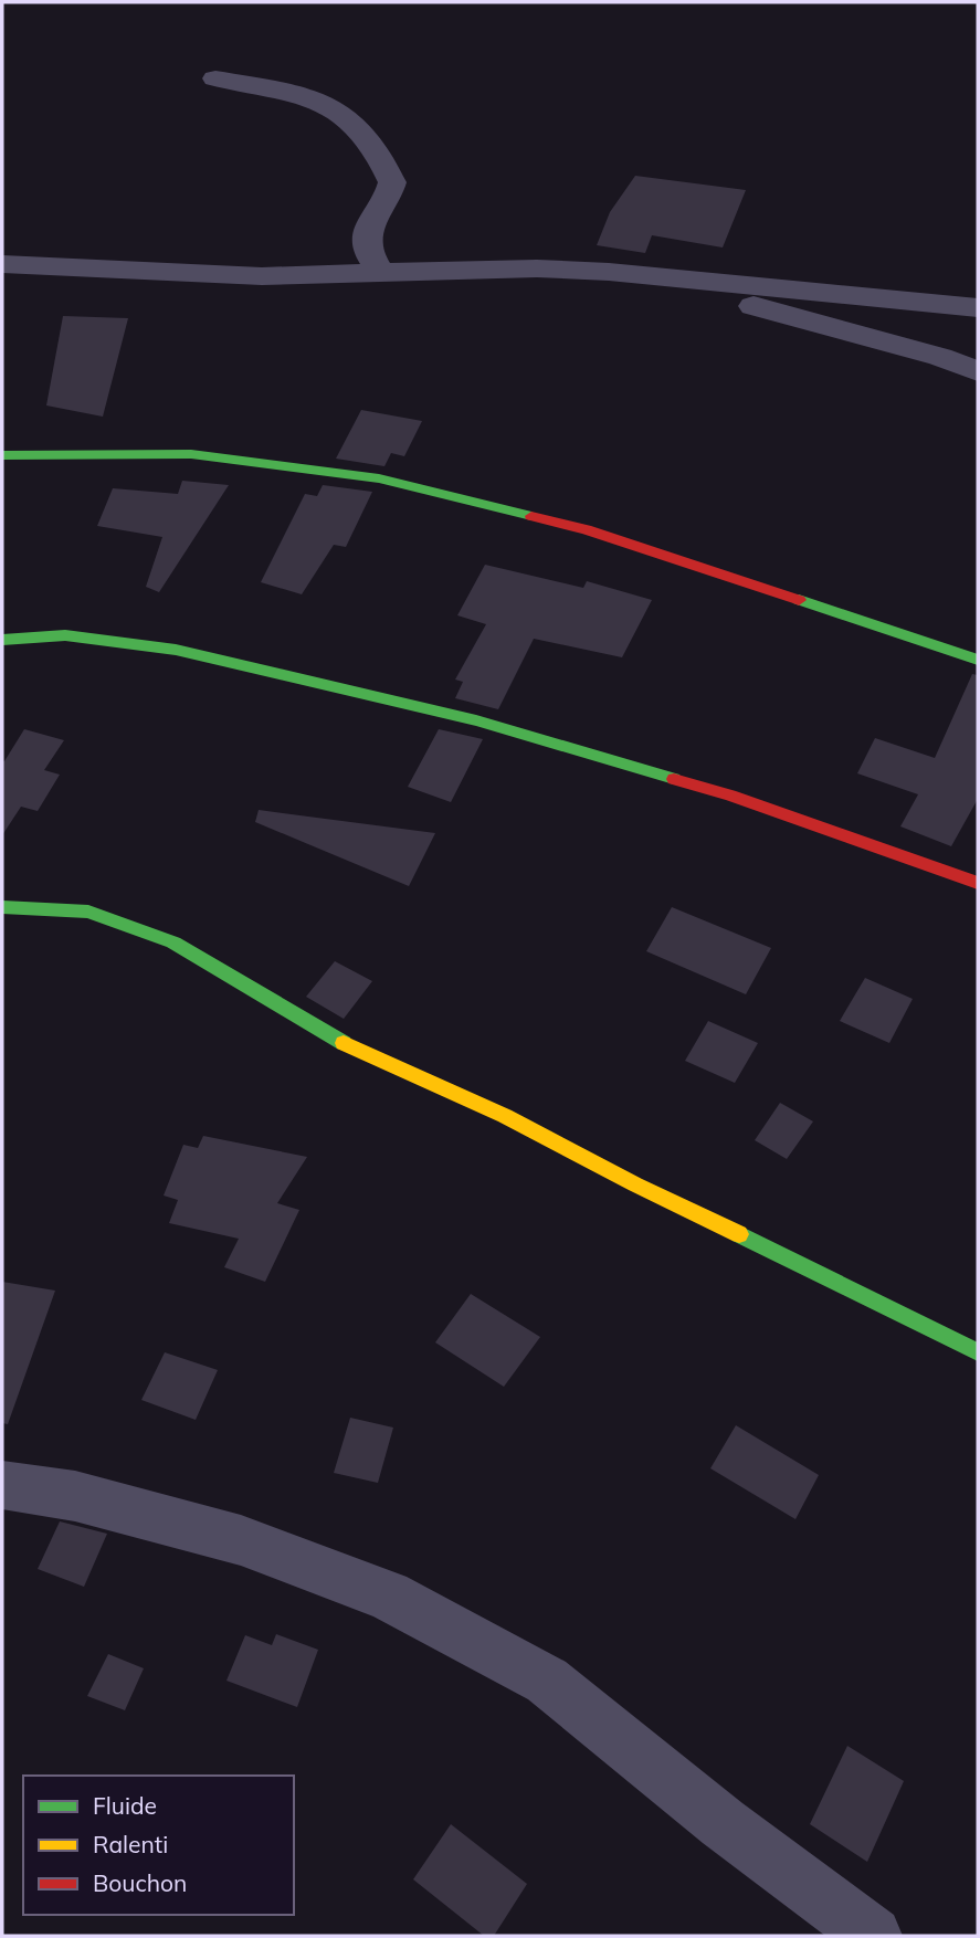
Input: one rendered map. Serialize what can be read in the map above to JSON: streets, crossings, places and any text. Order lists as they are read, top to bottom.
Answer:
{
  "legend": ["Fluide", "Ralenti", "Bouchon"]
}
